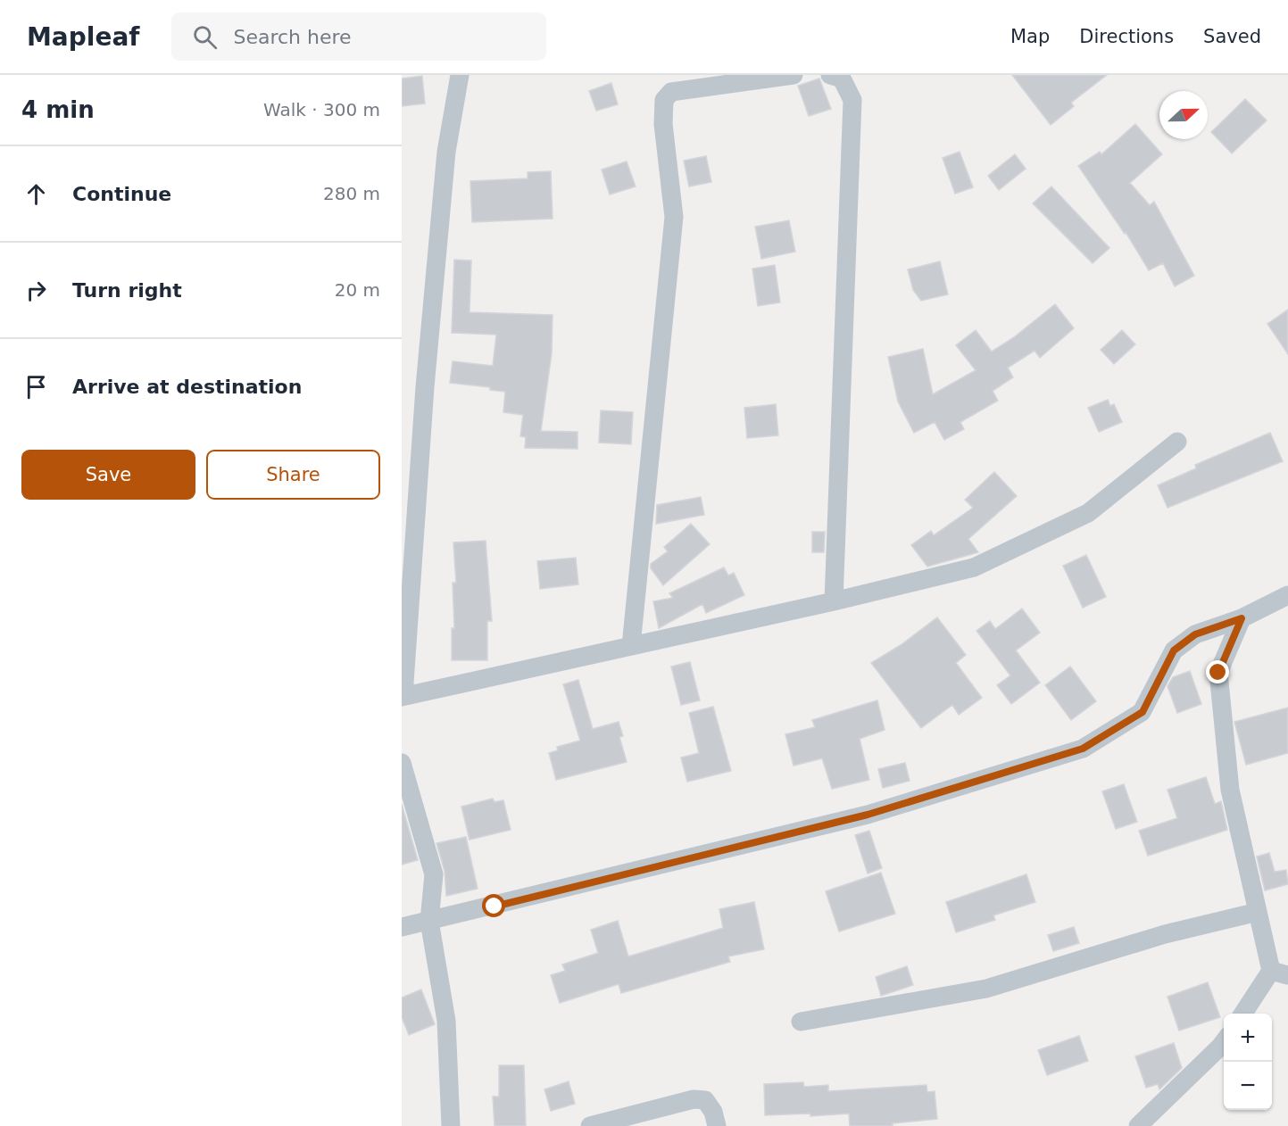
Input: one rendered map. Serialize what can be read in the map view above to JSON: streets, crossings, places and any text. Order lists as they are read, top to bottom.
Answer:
{
  "north": "right",
  "page": {
    "header": "Mapleaf",
    "search": "Search here",
    "nav": ["Map", "Directions", "Saved"],
    "heading": ["4 min", "Walk · 300 m"],
    "list": [
      ["Continue", "280 m"],
      ["Turn right", "20 m"],
      "Arrive at destination"
    ],
    "buttons": ["Save", "Share"],
    "map_buttons": ["+", "−"]
  }
}
